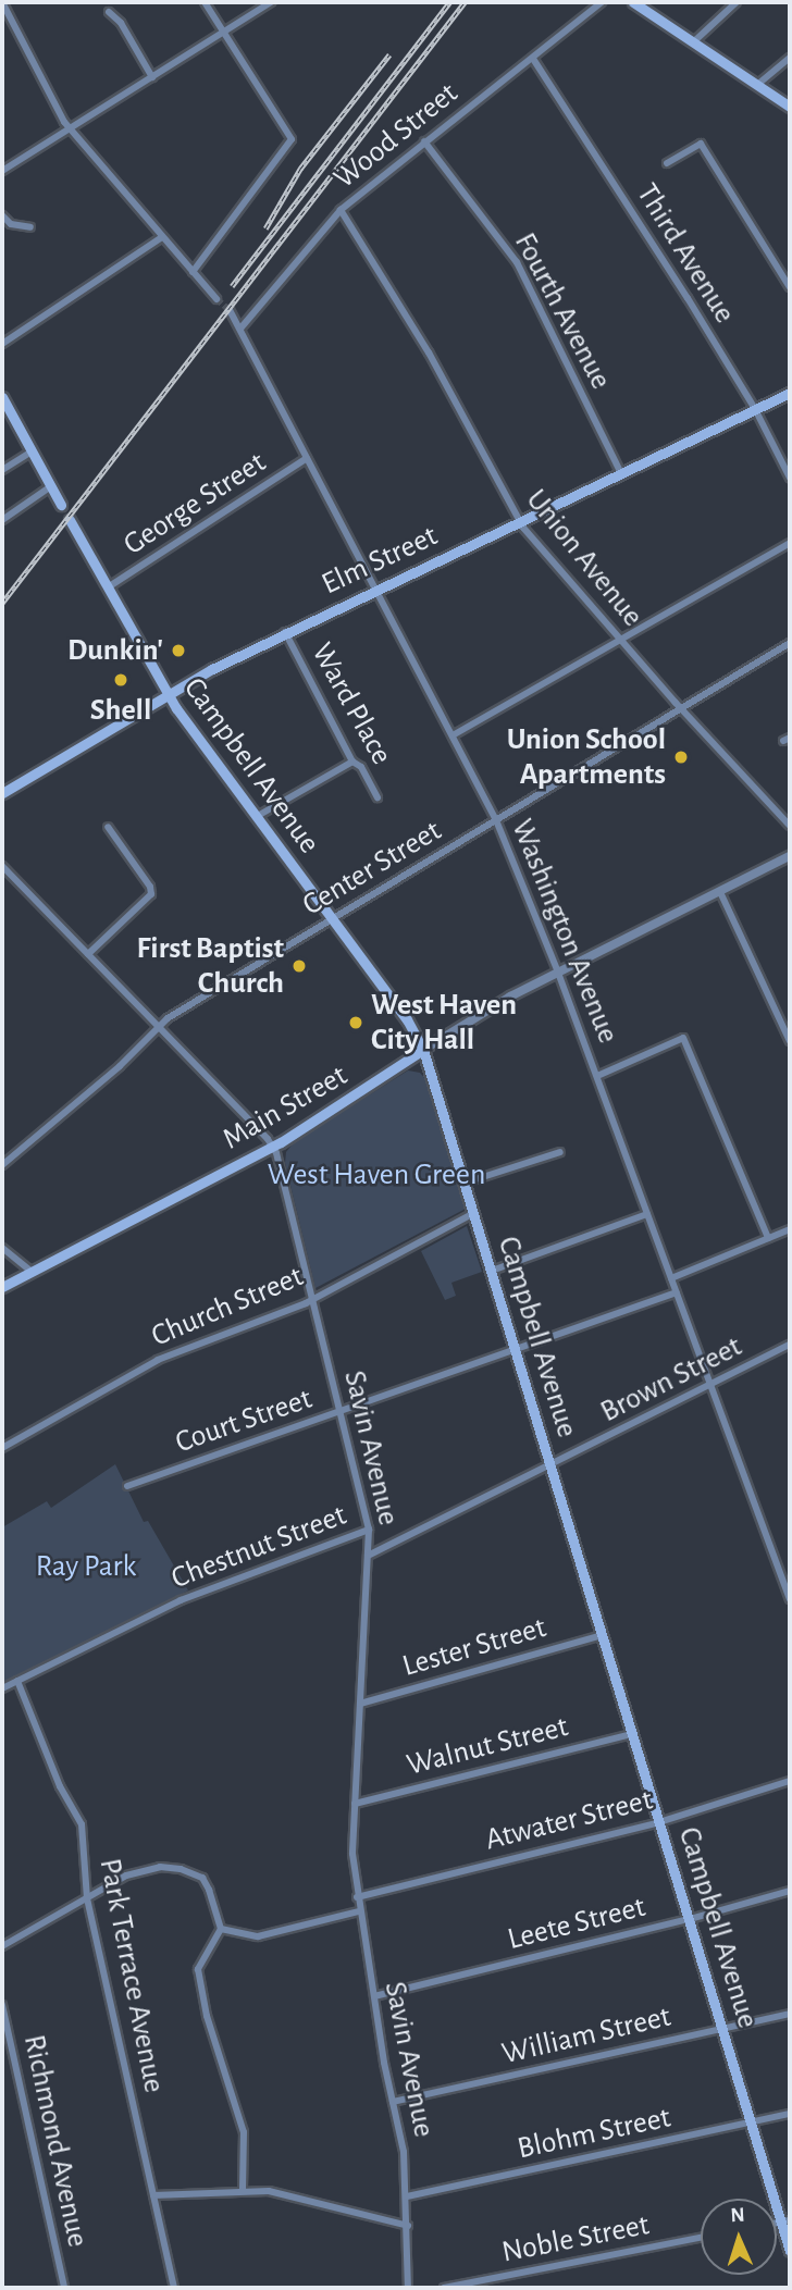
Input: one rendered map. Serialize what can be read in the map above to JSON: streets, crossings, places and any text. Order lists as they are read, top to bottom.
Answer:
{
  "streets": {
    "main road": ["Elm Street", "Campbell Avenue", "Main Street"],
    "street": [
      "Wood Street",
      "Third Avenue",
      "Fourth Avenue",
      "George Street",
      "Union Avenue",
      "Ward Place",
      "Center Street",
      "Washington Avenue",
      "Church Street",
      "Brown Street",
      "Court Street",
      "Savin Avenue",
      "Chestnut Street",
      "Lester Street",
      "Walnut Street",
      "Atwater Street",
      "Leete Street",
      "Park Terrace Avenue",
      "William Street",
      "Blohm Street",
      "Richmond Avenue",
      "Noble Street"
    ]
  },
  "crossings": [
    ["Wood Street", "Third Avenue"],
    ["Wood Street", "Fourth Avenue"],
    ["Wood Street", "Union Avenue"],
    ["Wood Street", "Washington Avenue"],
    ["Third Avenue", "Elm Street"],
    ["Fourth Avenue", "Elm Street"],
    ["George Street", "Campbell Avenue"],
    ["George Street", "Washington Avenue"],
    ["Union Avenue", "Elm Street"],
    ["Union Avenue", "Center Street"],
    ["Elm Street", "Ward Place"],
    ["Elm Street", "Campbell Avenue"],
    ["Elm Street", "Washington Avenue"],
    ["Campbell Avenue", "Center Street"],
    ["Campbell Avenue", "Main Street"],
    ["Campbell Avenue", "Church Street"],
    ["Campbell Avenue", "Brown Street"],
    ["Campbell Avenue", "Court Street"],
    ["Campbell Avenue", "Lester Street"],
    ["Campbell Avenue", "Walnut Street"],
    ["Campbell Avenue", "Atwater Street"],
    ["Campbell Avenue", "Leete Street"],
    ["Campbell Avenue", "William Street"],
    ["Campbell Avenue", "Blohm Street"],
    ["Center Street", "Washington Avenue"],
    ["Center Street", "Savin Avenue"],
    ["Washington Avenue", "Main Street"],
    ["Washington Avenue", "Brown Street"],
    ["Washington Avenue", "Court Street"],
    ["Main Street", "Savin Avenue"],
    ["Church Street", "Savin Avenue"],
    ["Brown Street", "Savin Avenue"],
    ["Court Street", "Savin Avenue"],
    ["Savin Avenue", "Chestnut Street"],
    ["Savin Avenue", "Lester Street"],
    ["Savin Avenue", "Walnut Street"],
    ["Savin Avenue", "Atwater Street"],
    ["Savin Avenue", "Leete Street"],
    ["Savin Avenue", "William Street"],
    ["Savin Avenue", "Blohm Street"],
    ["Chestnut Street", "Park Terrace Avenue"]
  ],
  "parks": ["West Haven Green", "Ray Park"],
  "places": [
    "Dunkin'",
    "Shell",
    "Union School Apartments",
    "First Baptist Church",
    "West Haven City Hall"
  ],
  "north": "top"
}
